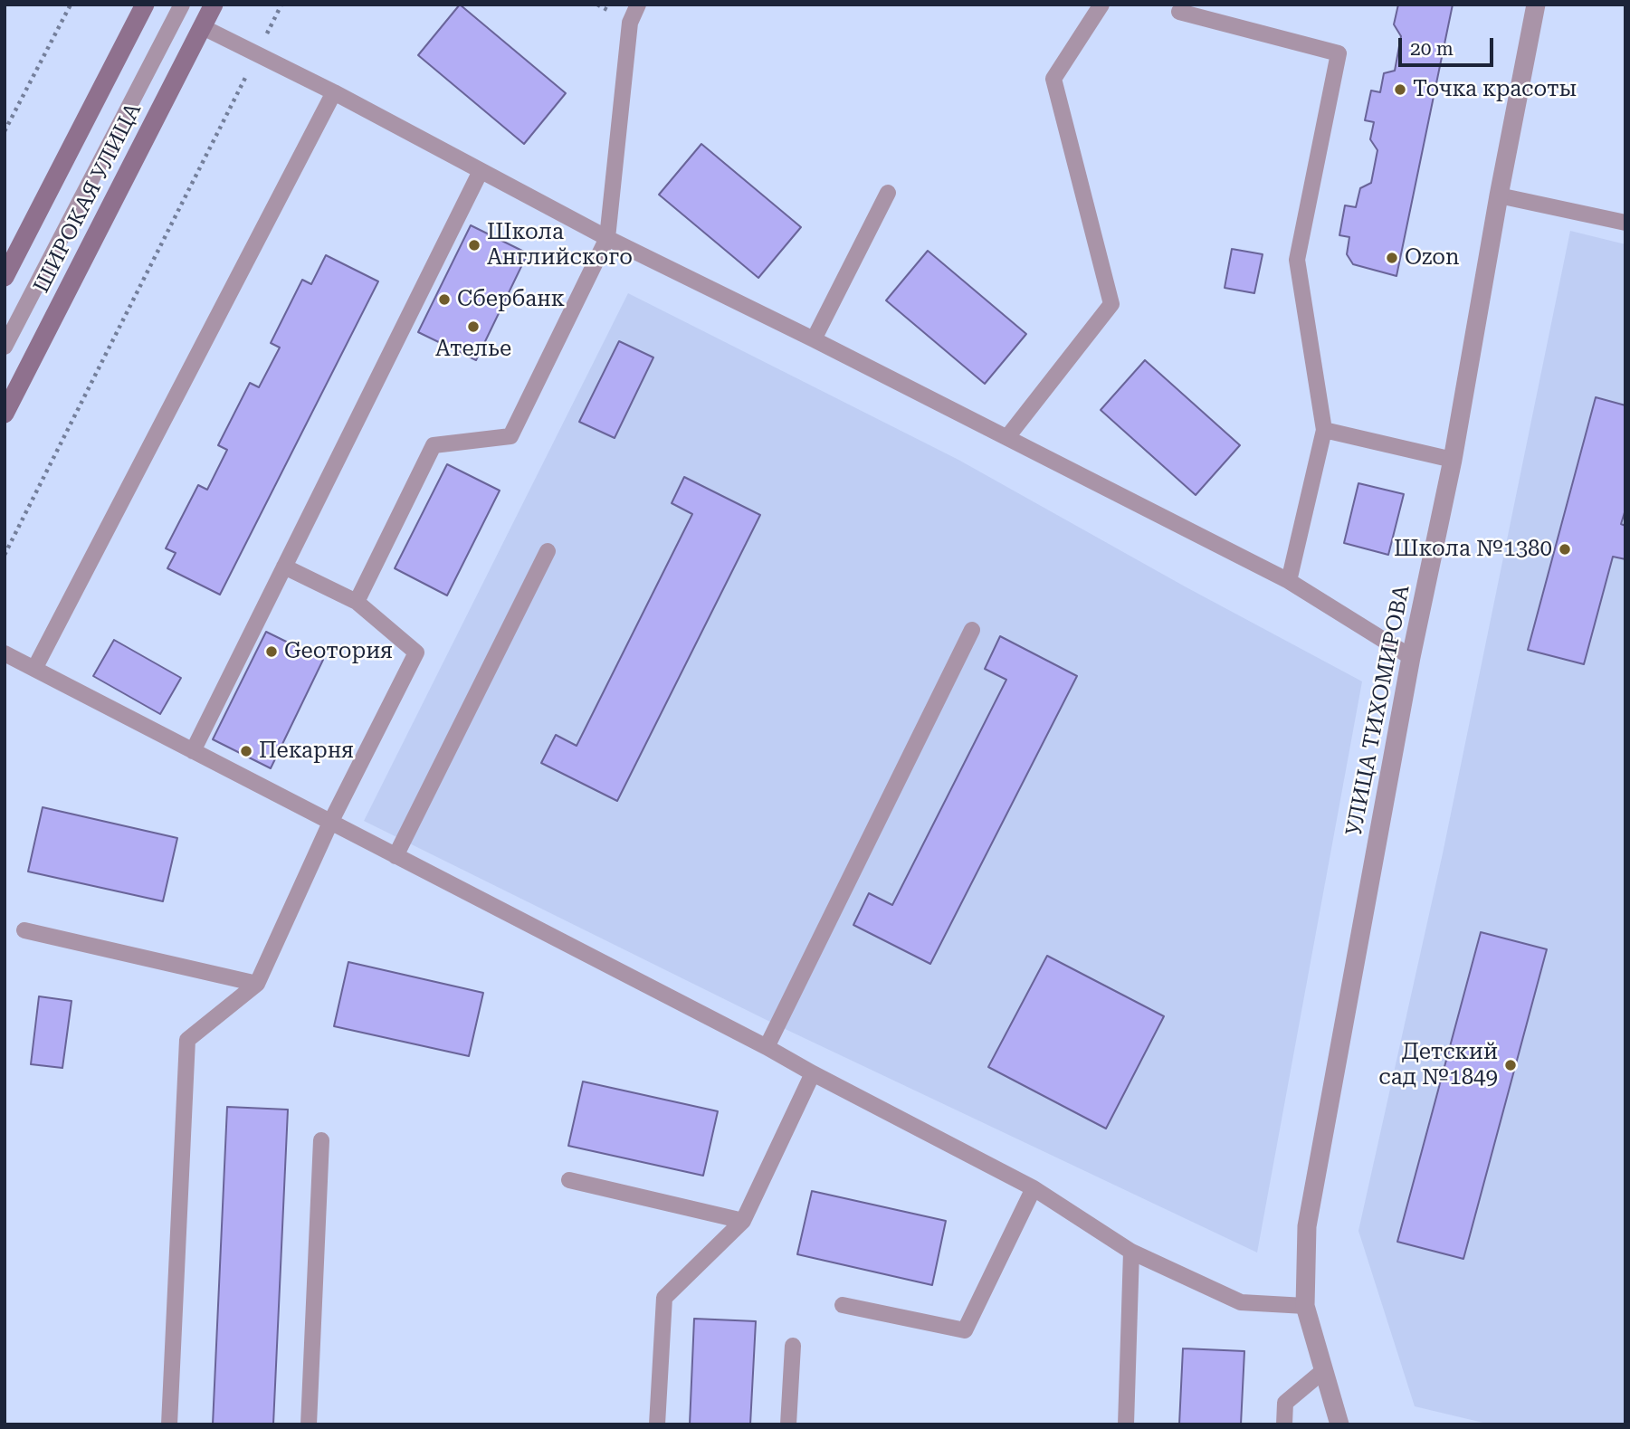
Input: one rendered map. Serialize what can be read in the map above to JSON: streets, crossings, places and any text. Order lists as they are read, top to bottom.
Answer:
{
  "streets": {
    "main road": ["ШИРОКАЯ УЛИЦА"],
    "street": ["УЛИЦА ТИХОМИРОВА"]
  },
  "places": [
    "Точка красоты",
    "Школа Английского",
    "Ozon",
    "Сбербанк",
    "Ателье",
    "Школа №1380",
    "Gеотория",
    "Пекарня",
    "Детский сад №1849"
  ],
  "scale_bar": "20 m"
}
